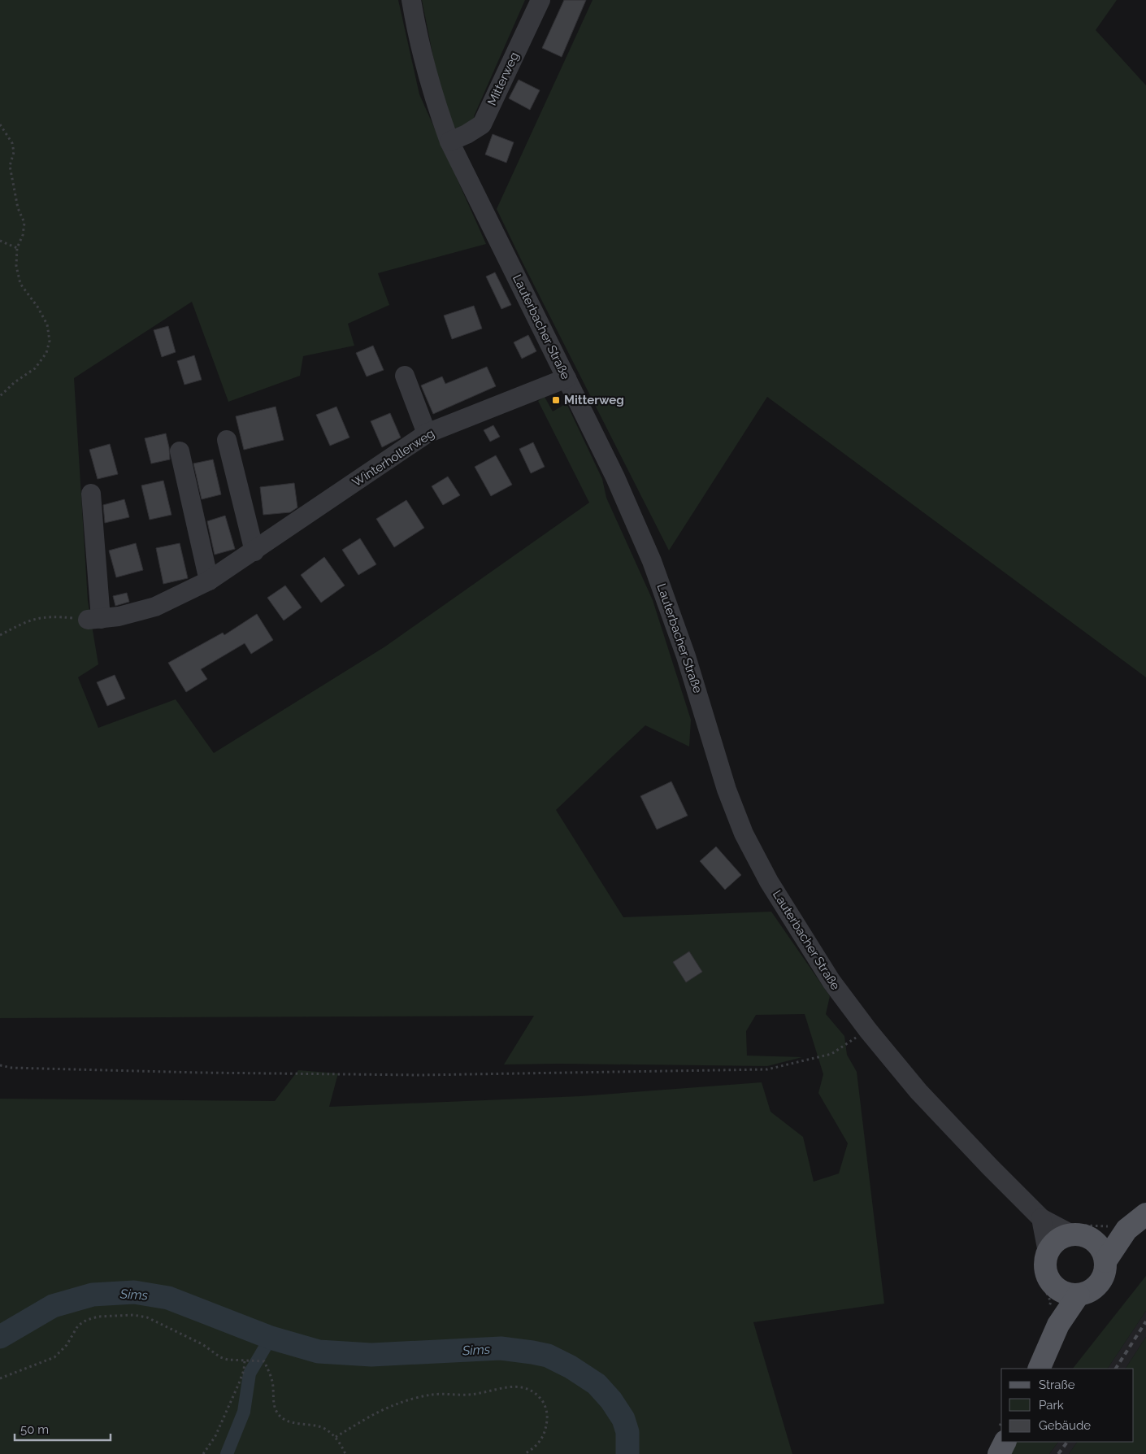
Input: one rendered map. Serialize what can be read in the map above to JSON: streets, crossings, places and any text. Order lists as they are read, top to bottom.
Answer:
{
  "streets": {
    "street": ["Mitterweg", "Lauterbacher Straße", "Winterhollerweg"]
  },
  "crossings": [
    ["Mitterweg", "Lauterbacher Straße"],
    ["Lauterbacher Straße", "Winterhollerweg"]
  ],
  "water": ["Sims"],
  "places": {
    "transit": ["Mitterweg"]
  },
  "legend": ["Straße", "Park", "Gebäude"],
  "scale_bar": "50 m"
}
